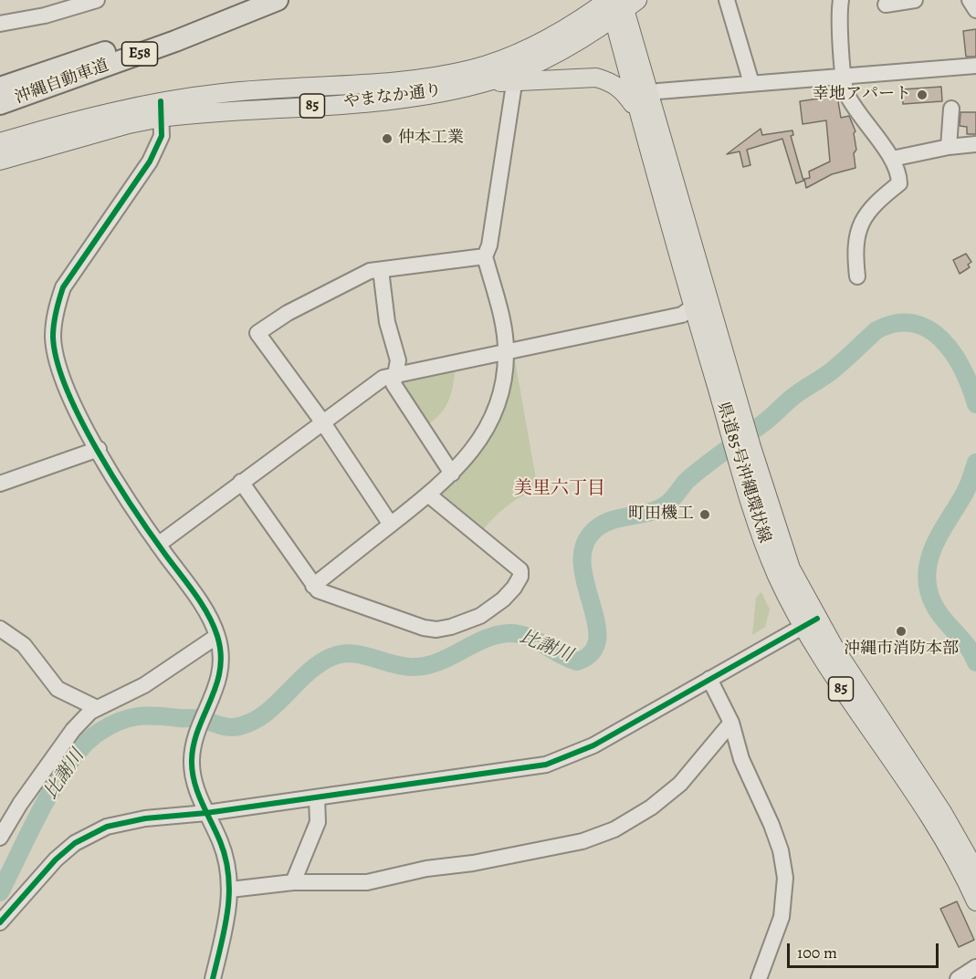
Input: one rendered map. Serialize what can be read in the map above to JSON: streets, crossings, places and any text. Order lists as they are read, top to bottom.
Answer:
{
  "streets": {
    "highway": ["E58", "沖縄自動車道"],
    "main road": ["やまなか通り", "85", "県道85号沖縄環状線"]
  },
  "crossings": [
    ["やまなか通り", "県道85号沖縄環状線"]
  ],
  "districts": ["美里六丁目"],
  "water": ["比謝川"],
  "places": [
    "幸地アパート",
    "仲本工業",
    "町田機工",
    "沖縄市消防本部"
  ],
  "scale_bar": "100 m"
}
